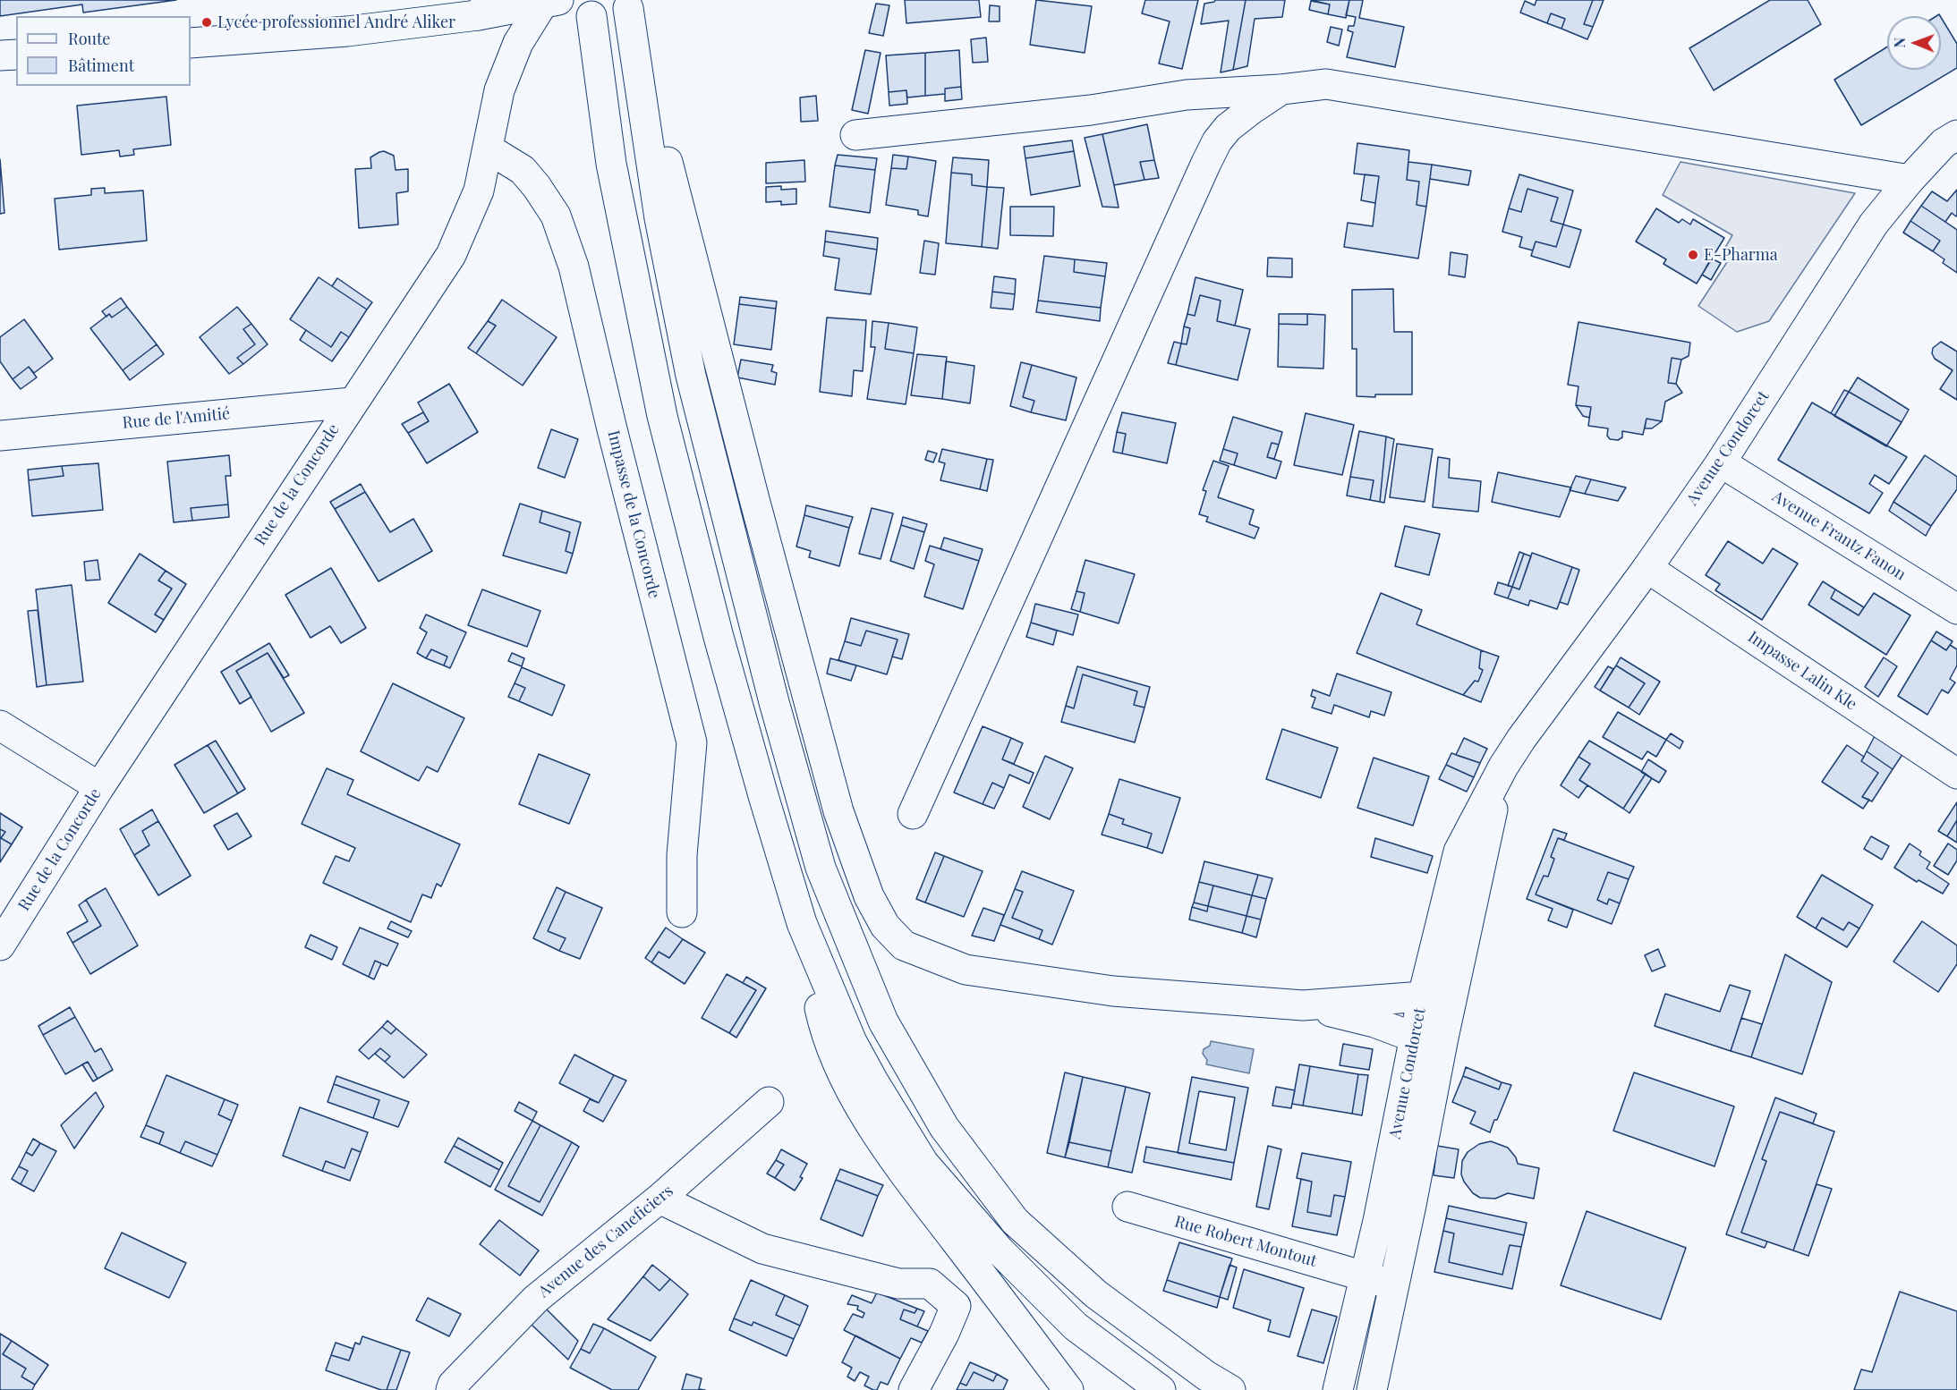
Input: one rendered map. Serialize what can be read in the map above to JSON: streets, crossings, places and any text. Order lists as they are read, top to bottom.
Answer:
{
  "streets": {
    "main road": [
      "Rue de l'Amitié",
      "Avenue Condorcet",
      "Rue de la Concorde",
      "Impasse de la Concorde",
      "Avenue Frantz Fanon",
      "Impasse Lalin Kle",
      "Avenue des Caneficiers",
      "Rue Robert Montout"
    ]
  },
  "crossings": [
    ["Rue de l'Amitié", "Rue de la Concorde"],
    ["Avenue Condorcet", "Avenue Frantz Fanon"],
    ["Avenue Condorcet", "Impasse Lalin Kle"],
    ["Avenue Condorcet", "Rue Robert Montout"],
    ["Rue de la Concorde", "Impasse de la Concorde"]
  ],
  "places": ["Lycée professionnel André Aliker", "E-Pharma"],
  "legend": ["Route", "Bâtiment"],
  "north": "left"
}
